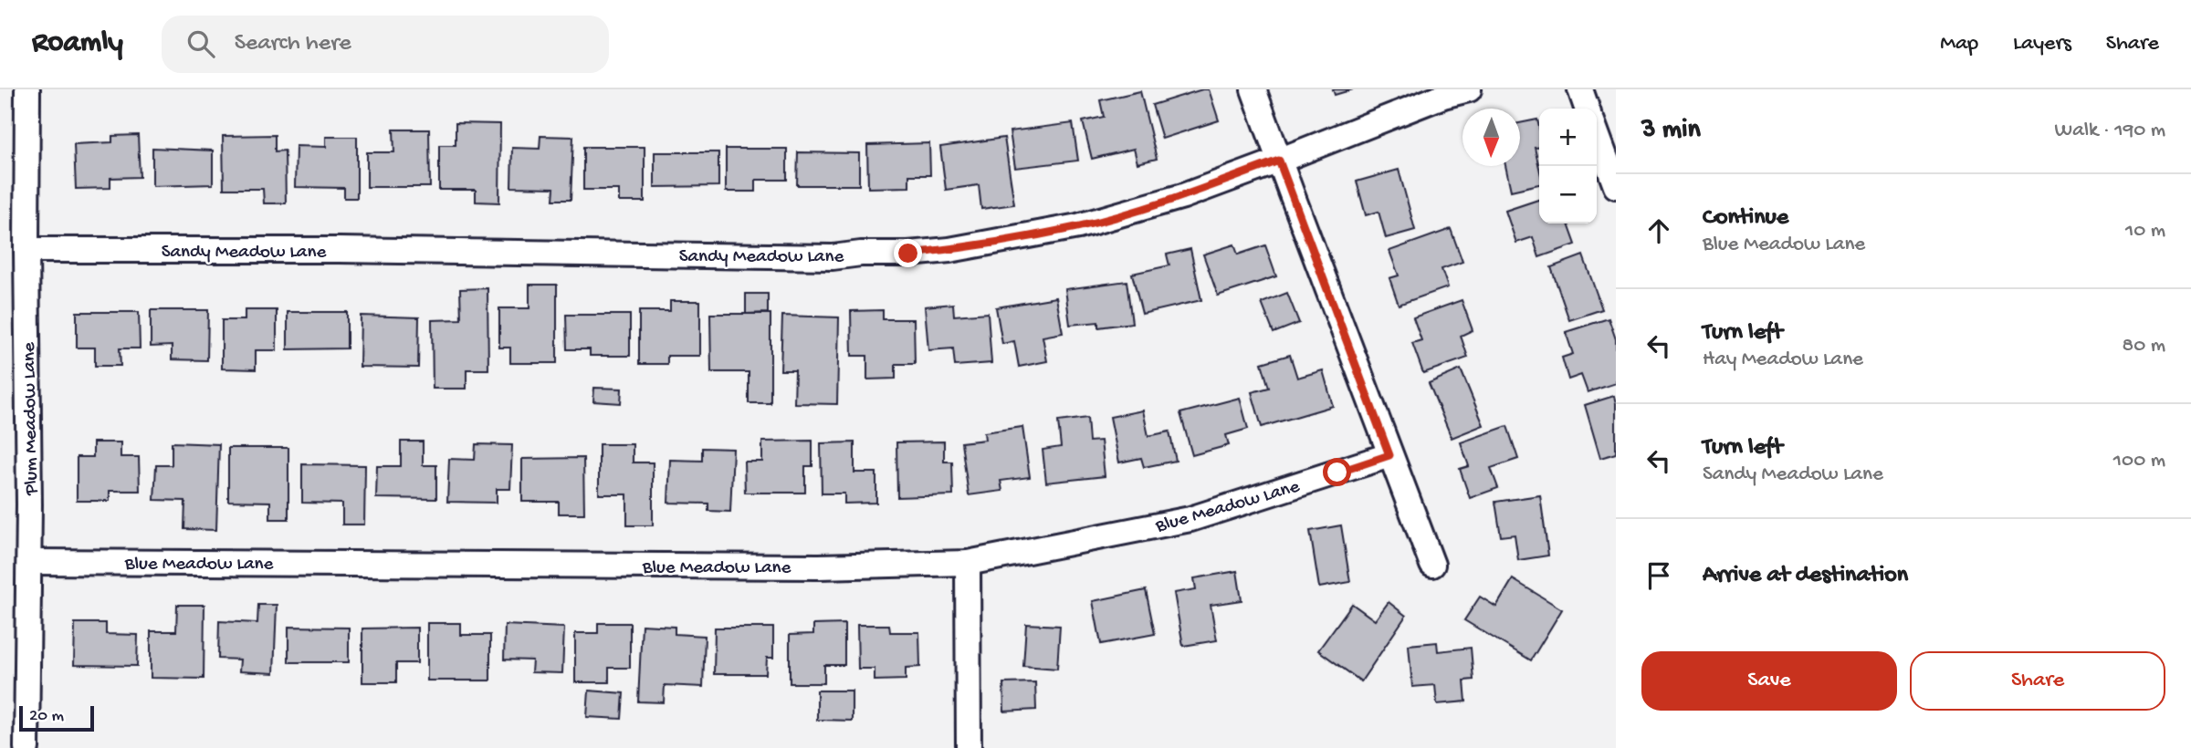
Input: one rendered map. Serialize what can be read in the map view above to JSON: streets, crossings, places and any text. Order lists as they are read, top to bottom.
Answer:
{
  "streets": {
    "street": ["Sandy Meadow Lane", "Plum Meadow Lane", "Blue Meadow Lane"]
  },
  "crossings": [
    ["Sandy Meadow Lane", "Plum Meadow Lane"],
    ["Plum Meadow Lane", "Blue Meadow Lane"]
  ],
  "scale_bar": "20 m",
  "north": "bottom",
  "page": {
    "header": "Roamly",
    "search": "Search here",
    "nav": ["Map", "Layers", "Share"],
    "heading": ["3 min", "Walk · 190 m"],
    "map_buttons": ["+", "−"],
    "list": [
      ["Continue", "Blue Meadow Lane", "10 m"],
      ["Turn left", "Hay Meadow Lane", "80 m"],
      ["Turn left", "Sandy Meadow Lane", "100 m"],
      "Arrive at destination"
    ],
    "buttons": ["Save", "Share"],
    "scale": "20 m"
  }
}
